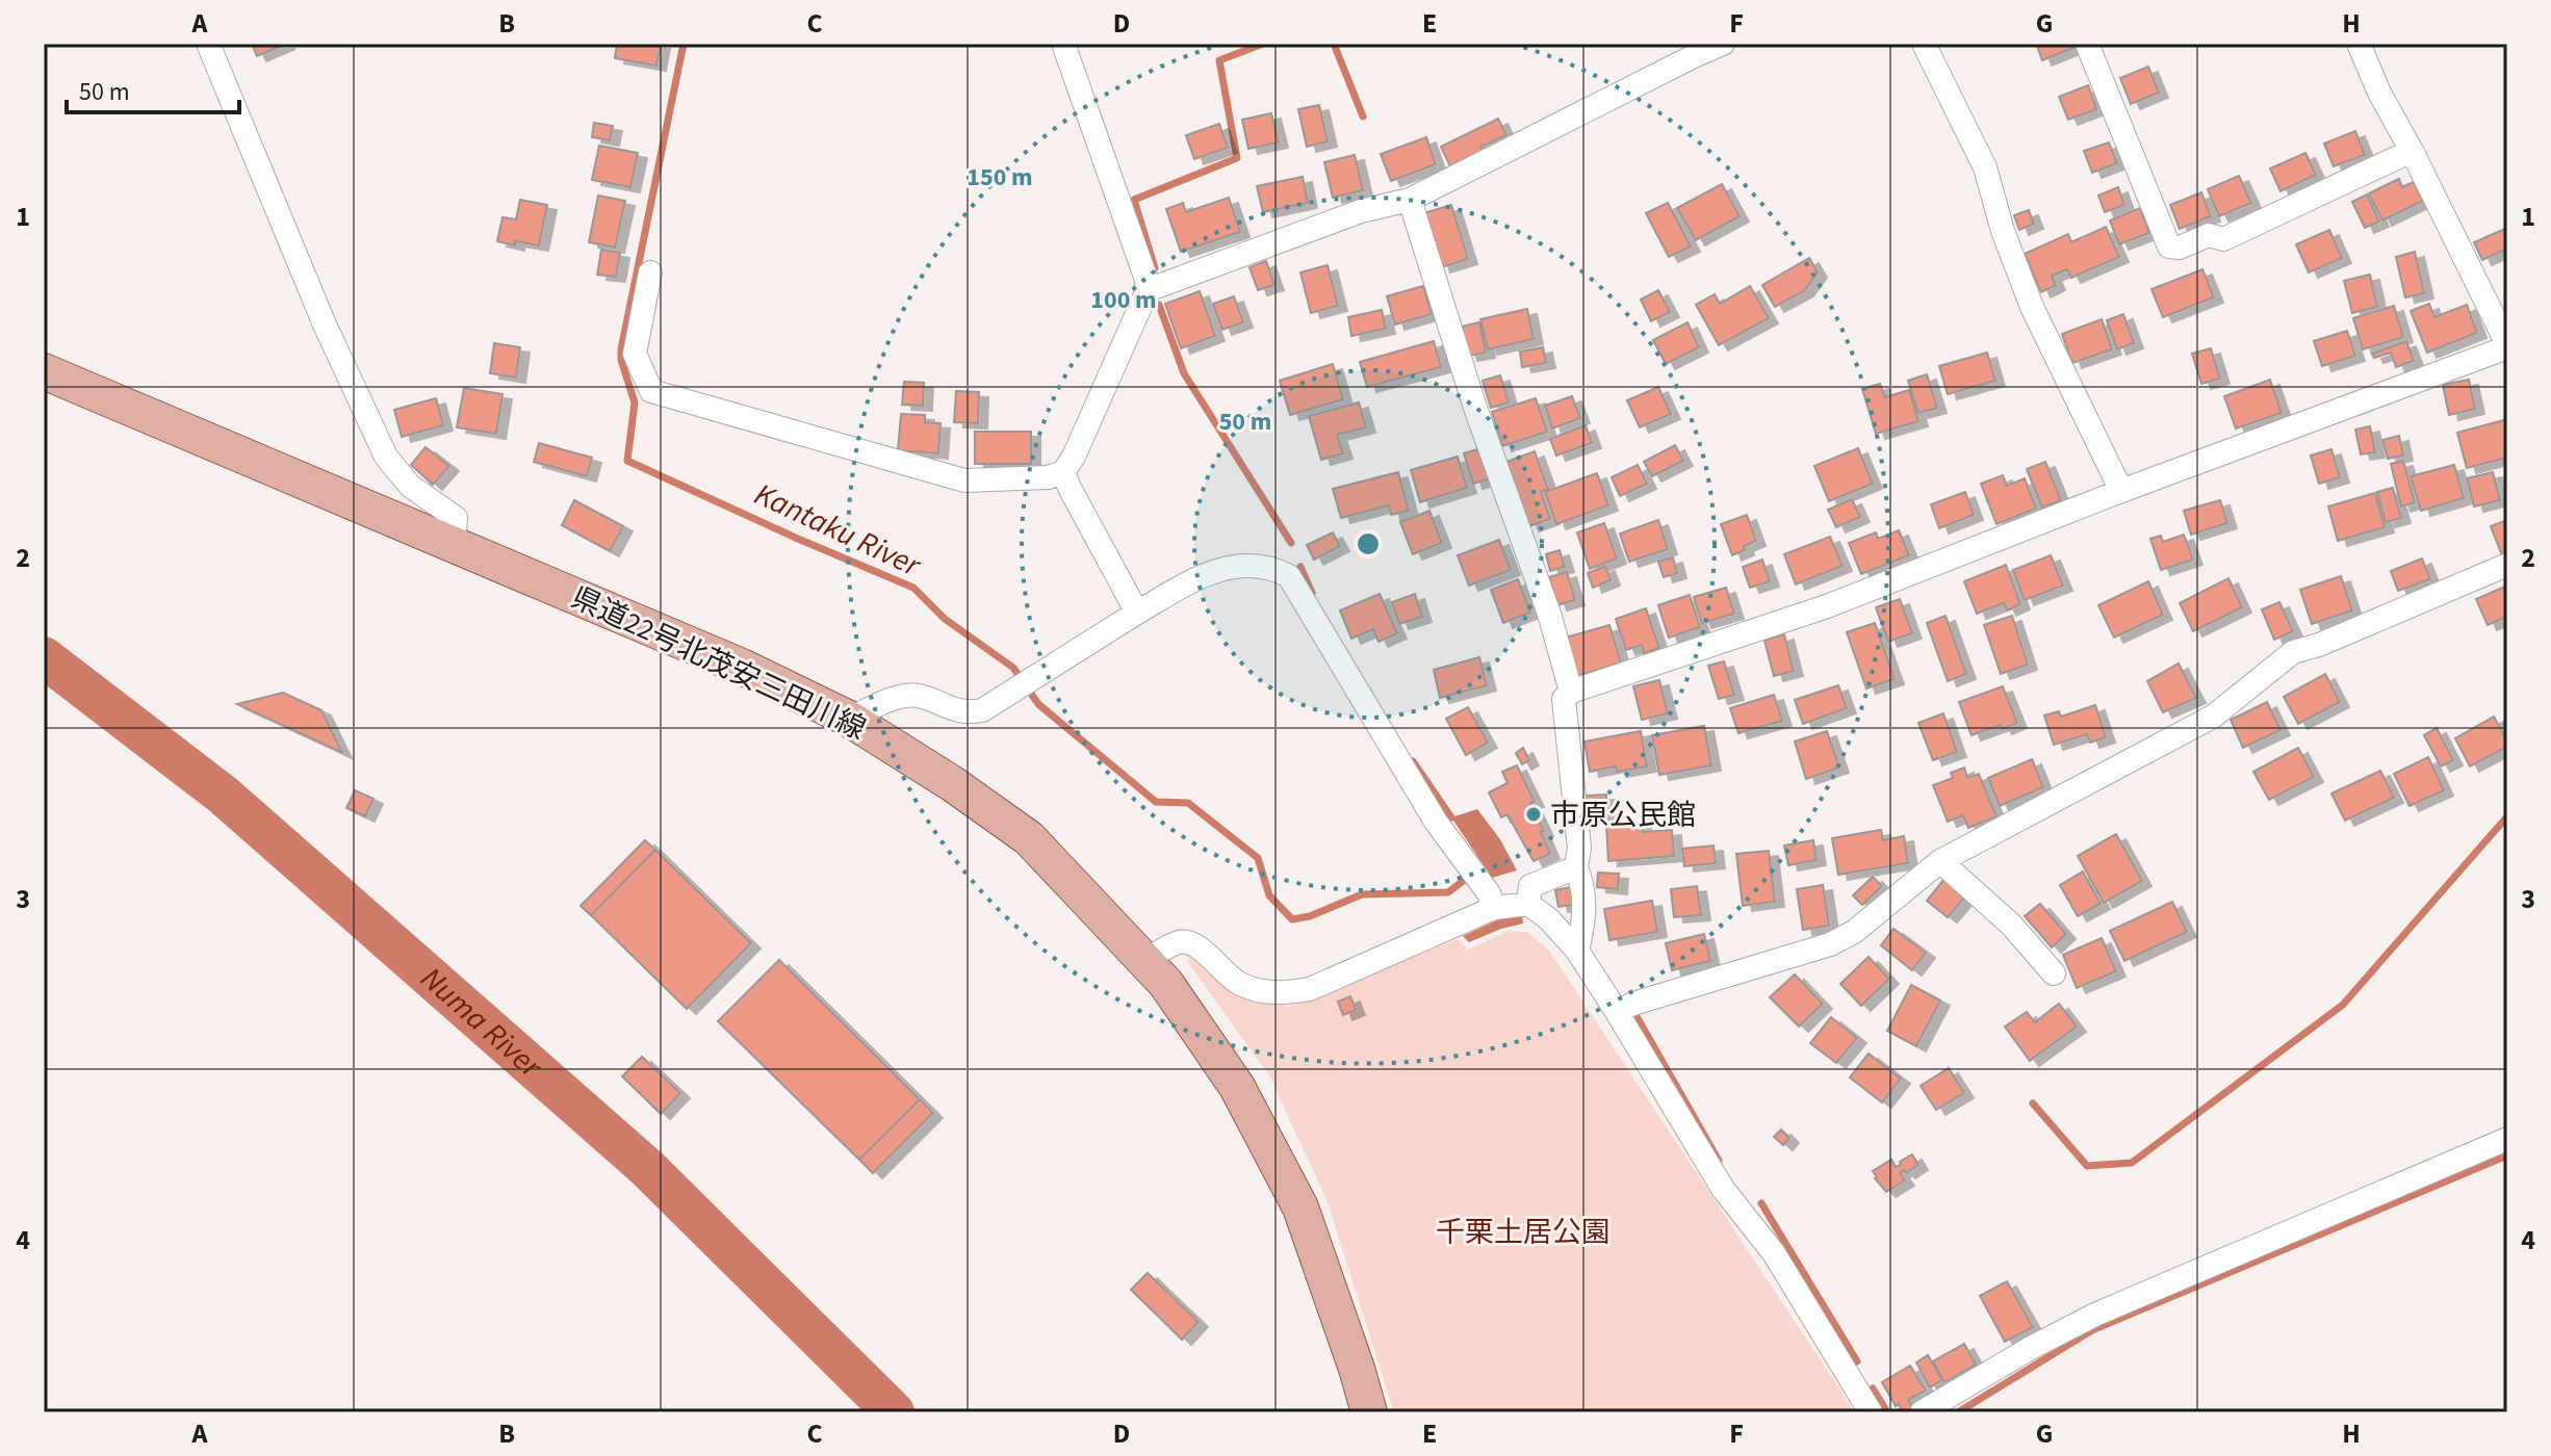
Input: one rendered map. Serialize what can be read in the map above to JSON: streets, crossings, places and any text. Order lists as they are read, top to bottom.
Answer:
{
  "streets": {
    "main road": ["県道22号北茂安三田川線"]
  },
  "water": ["Kantaku River", "Numa River"],
  "parks": ["千栗土居公園"],
  "places": ["市原公民館"],
  "scale_bar": "50 m",
  "grid": {
    "columns": [
      "A",
      "B",
      "C",
      "D",
      "E",
      "F",
      "G",
      "H"
    ],
    "rows": [
      "1",
      "2",
      "3",
      "4"
    ]
  },
  "rings": ["150 m", "100 m", "50 m"]
}
